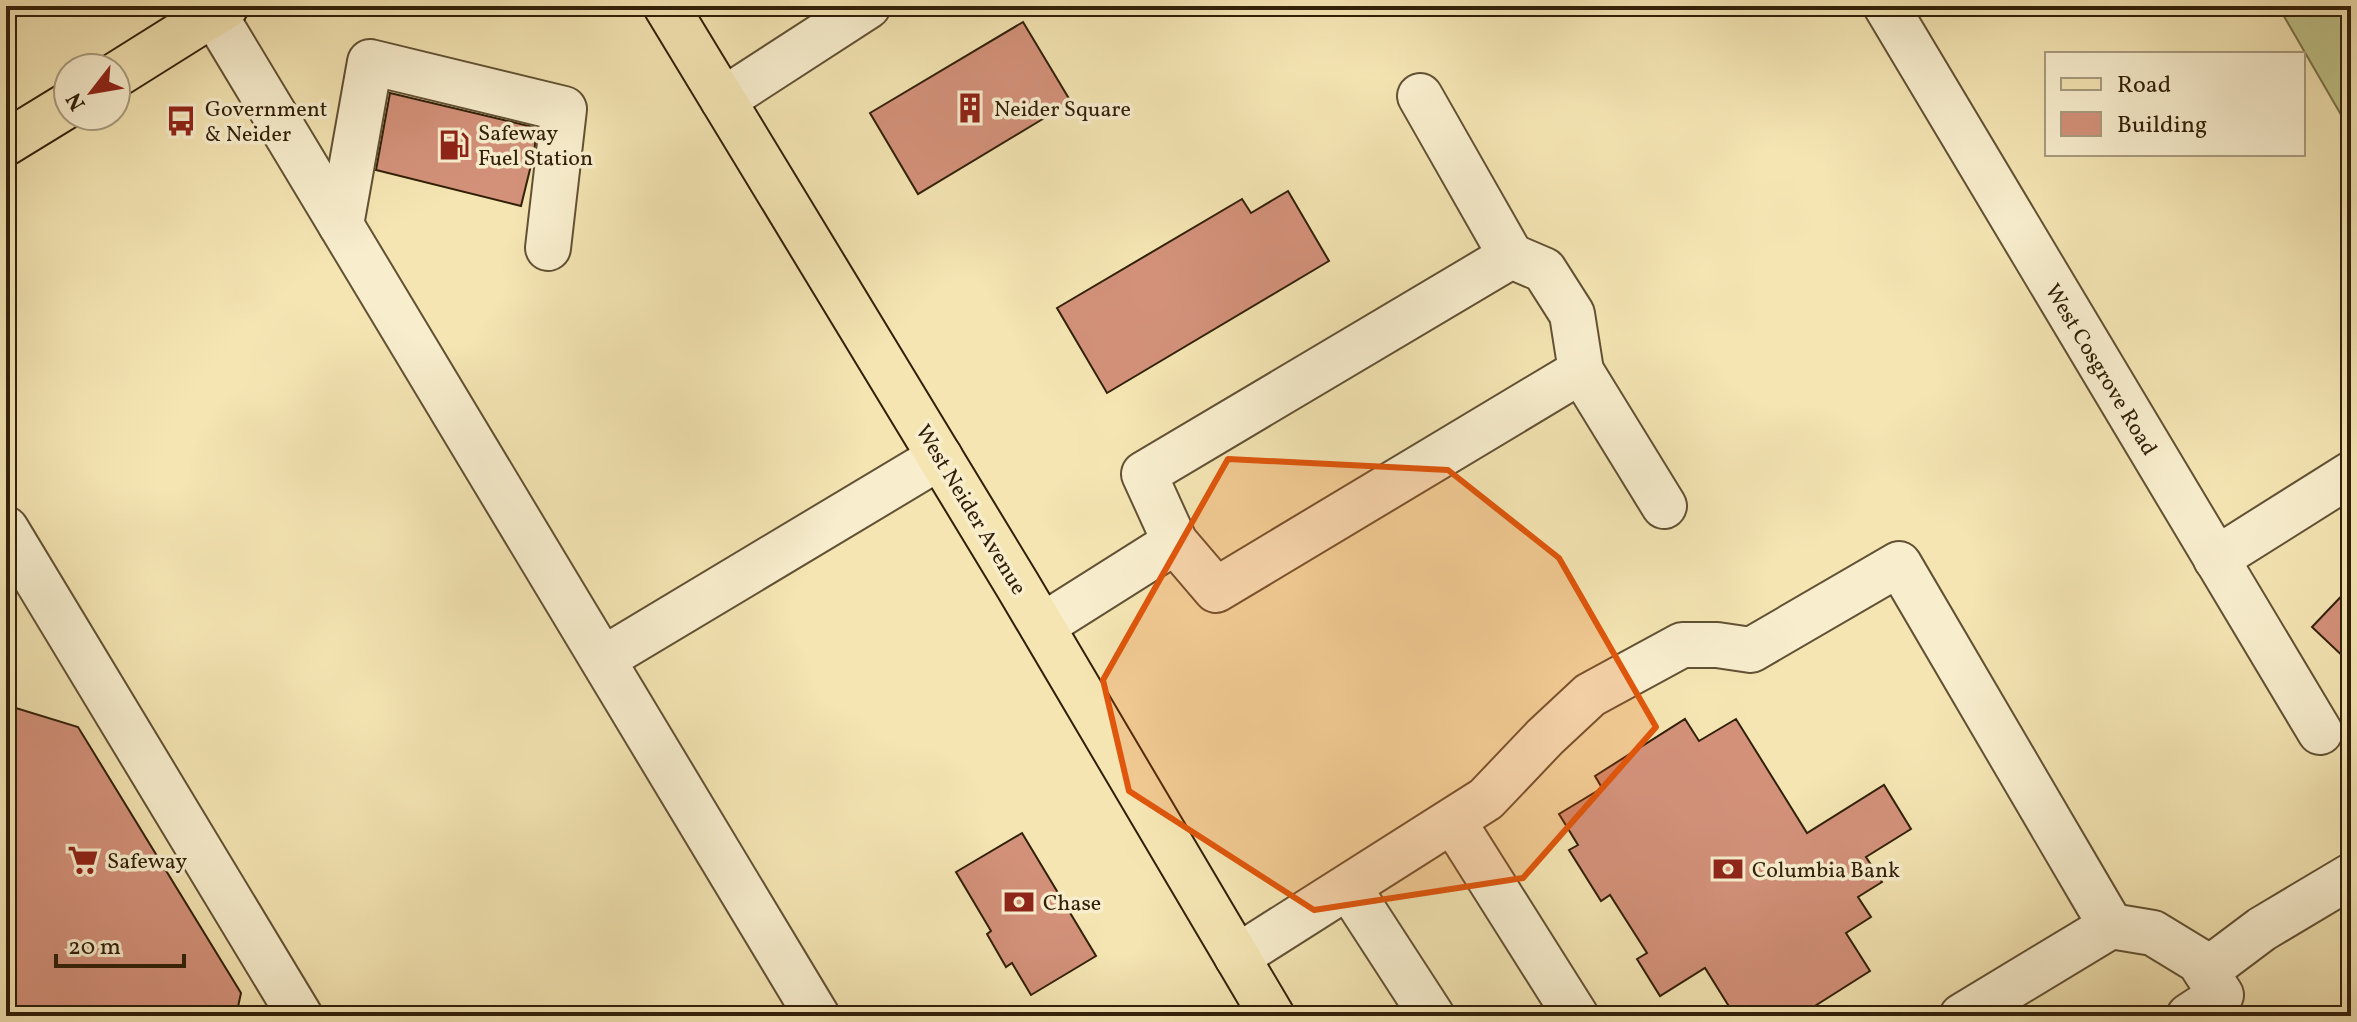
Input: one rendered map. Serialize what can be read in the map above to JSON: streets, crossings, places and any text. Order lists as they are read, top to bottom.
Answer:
{
  "streets": {
    "main road": ["West Neider Avenue"],
    "lane": ["West Cosgrove Road"]
  },
  "places": {
    "building": ["Neider Square"],
    "bus stop": ["Government & Neider"],
    "fuel station": ["Safeway Fuel Station"],
    "supermarket": ["Safeway"],
    "bank": ["Columbia Bank", "Chase"]
  },
  "legend": ["Road", "Building"],
  "scale_bar": "20 m",
  "north": "bottom left"
}
